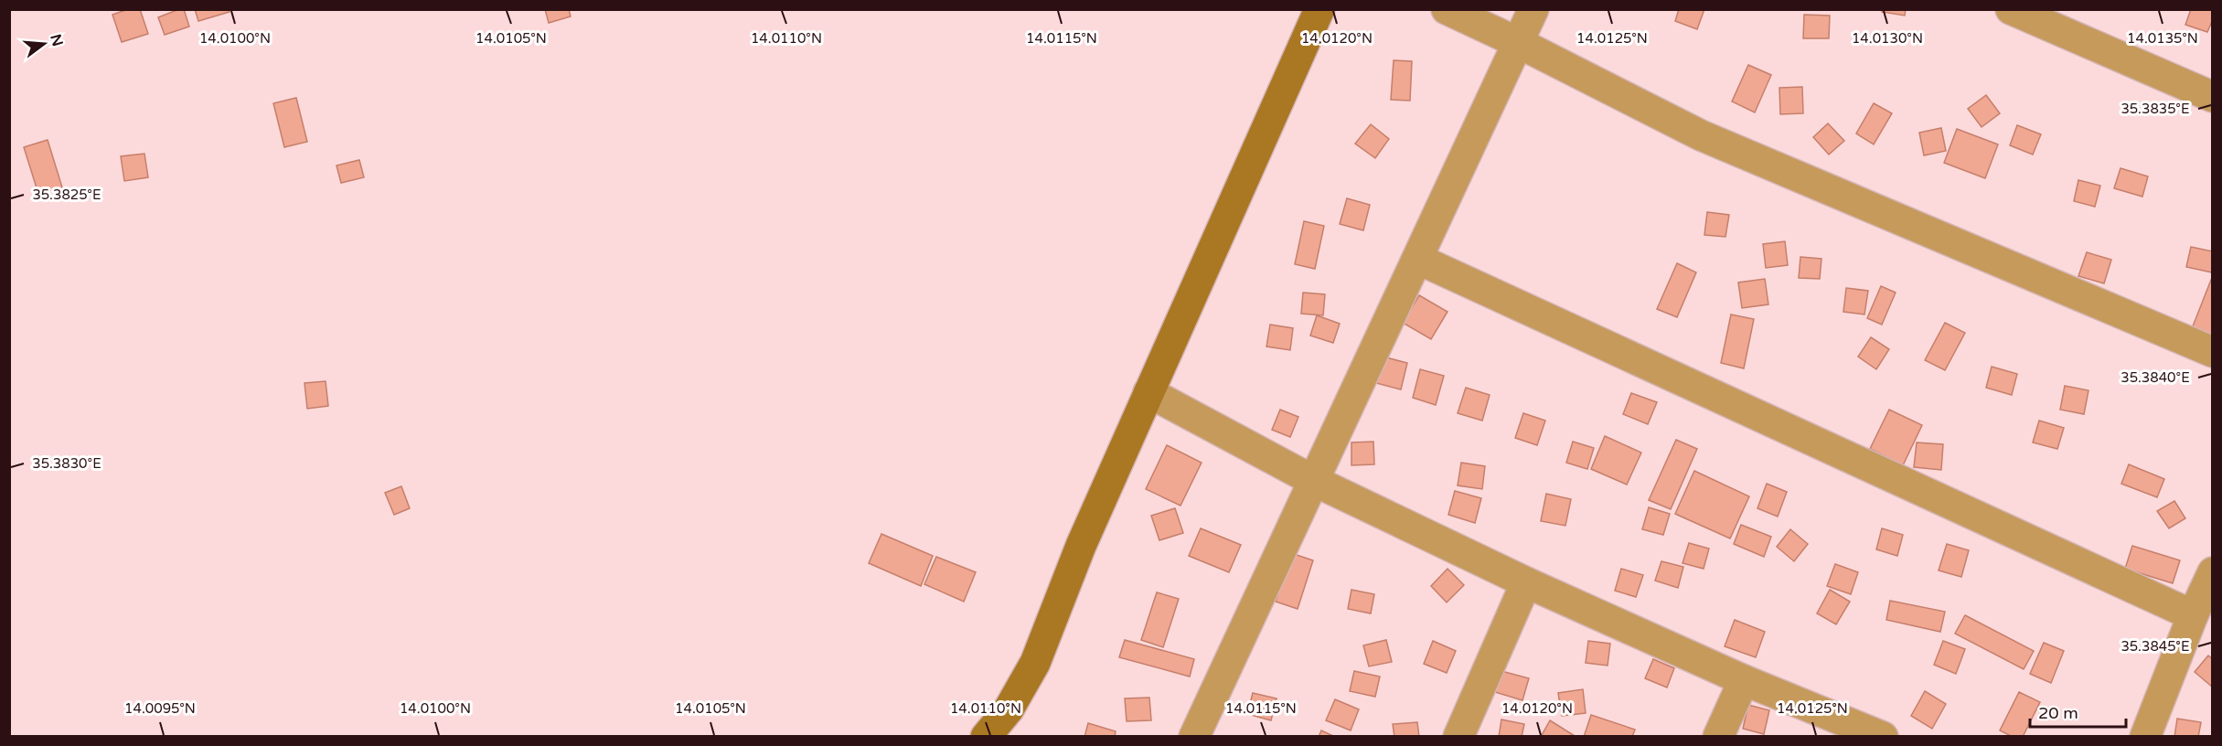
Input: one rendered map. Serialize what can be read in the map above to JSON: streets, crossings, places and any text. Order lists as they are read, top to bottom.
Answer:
{
  "scale_bar": "20 m",
  "north": "right",
  "coordinates": [
    "14.0135°N",
    "14.0100°N",
    "14.0105°N",
    "14.0110°N",
    "14.0115°N",
    "14.0120°N",
    "14.0125°N",
    "14.0130°N",
    "35.3835°E",
    "35.3825°E",
    "35.3840°E",
    "35.3830°E",
    "35.3845°E",
    "14.0095°N"
  ]
}
